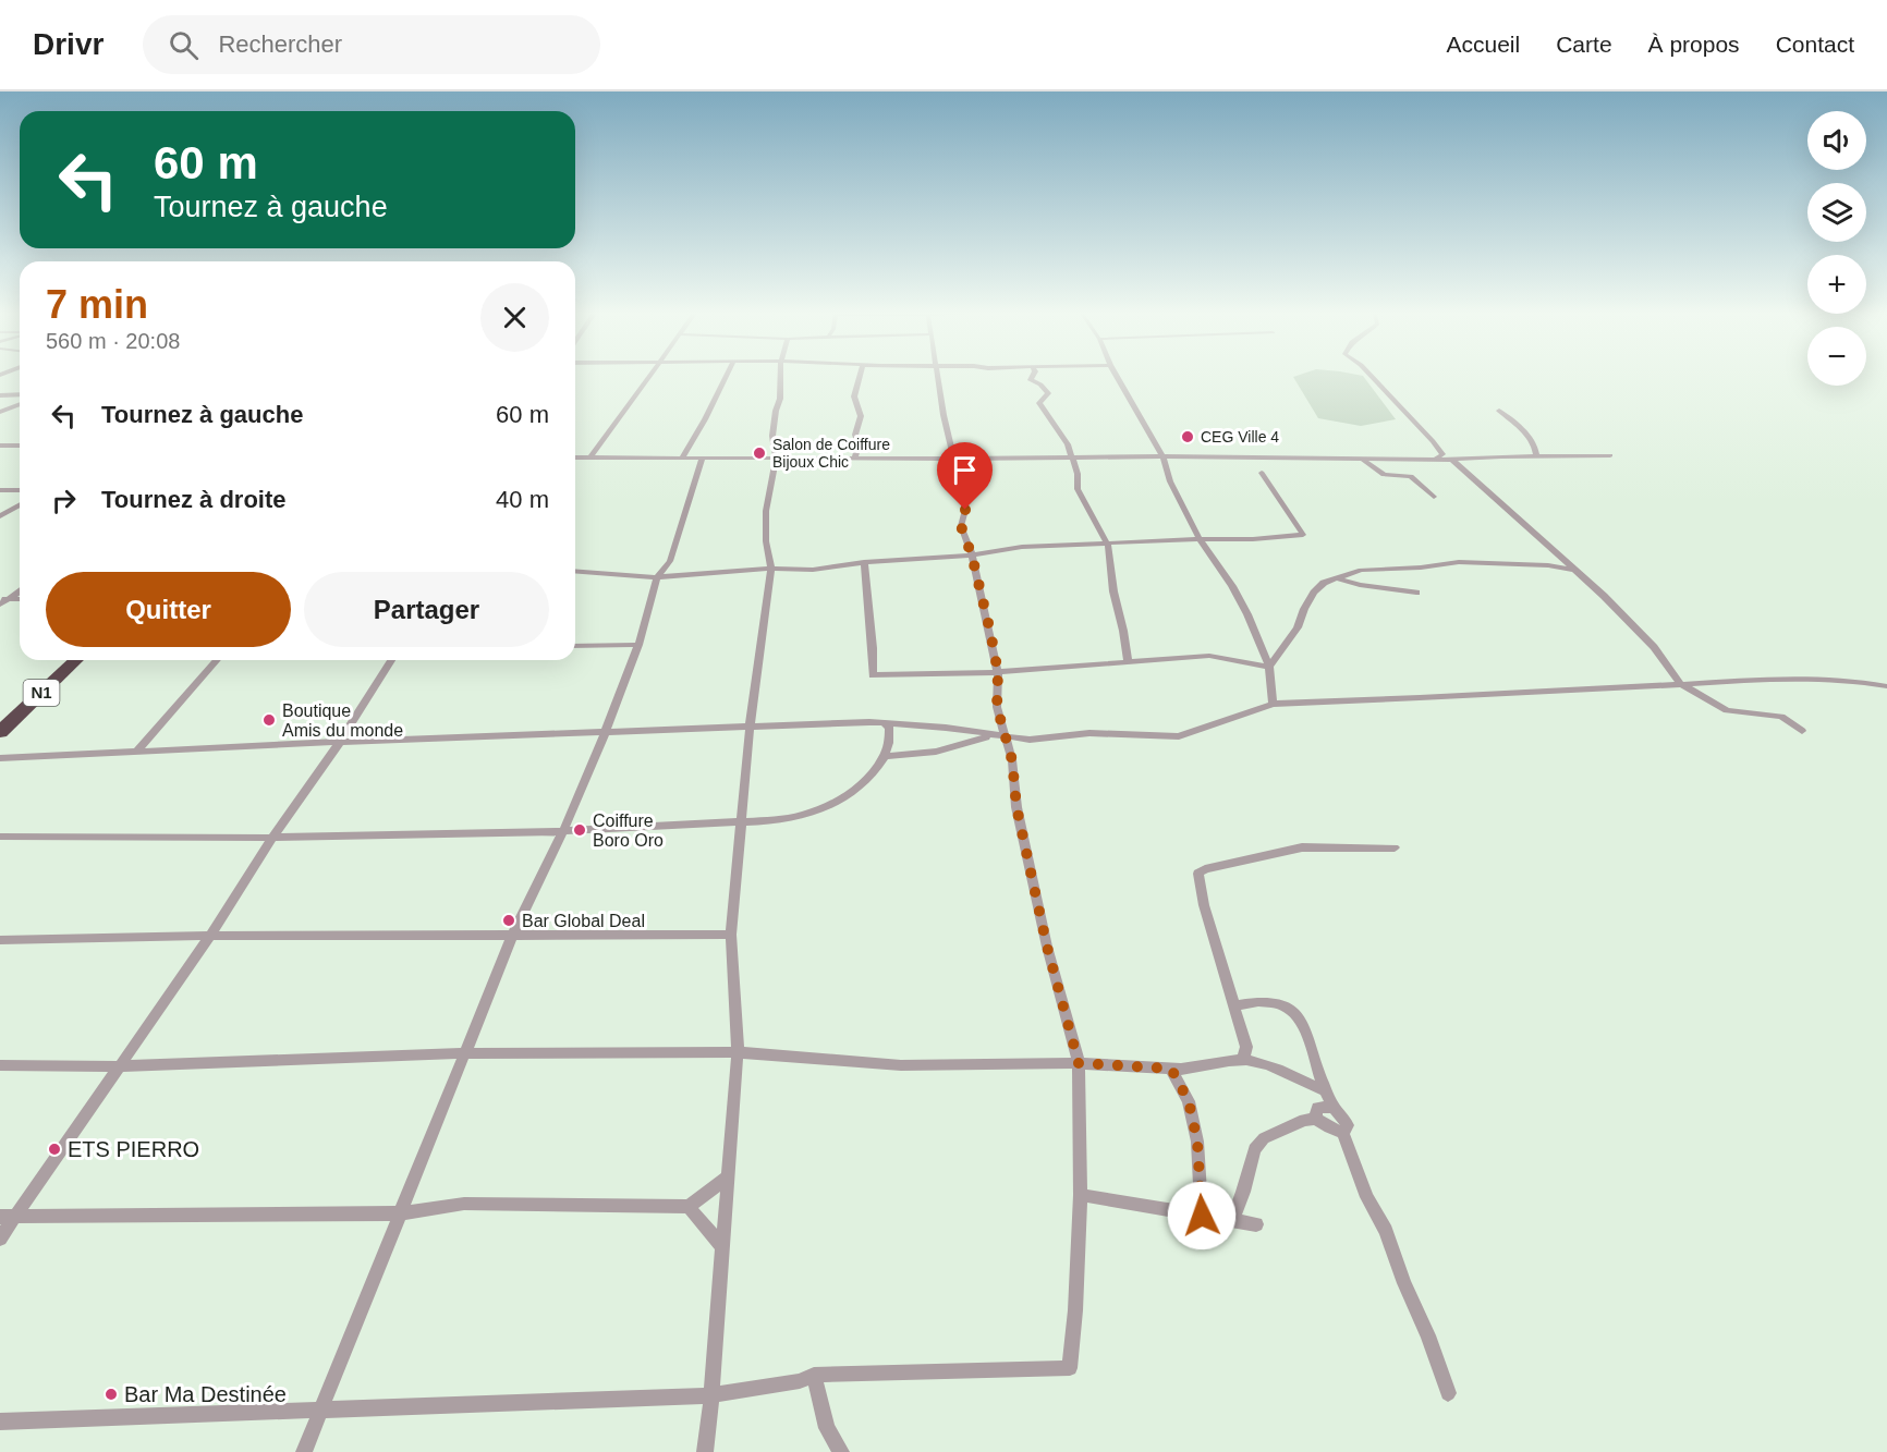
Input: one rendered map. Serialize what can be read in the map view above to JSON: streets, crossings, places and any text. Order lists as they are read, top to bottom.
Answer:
{
  "streets": {
    "highway": ["N1"]
  },
  "places": [
    "CEG Ville 4",
    "Salon de Coiffure Bijoux Chic",
    "Boutique Amis du monde",
    "Coiffure Boro Oro",
    "Bar Global Deal",
    "ETS PIERRO",
    "Bar Ma Destinée"
  ],
  "page": {
    "header": "Drivr",
    "search": "Rechercher",
    "nav": [
      "Accueil",
      "Carte",
      "À propos",
      "Contact"
    ],
    "map_buttons": ["+", "−"],
    "turn": ["60 m", "Tournez à gauche"],
    "heading": ["7 min", "560 m · 20:08"],
    "list": [
      {
        "name": "Tournez à gauche",
        "value": "60 m"
      },
      {
        "name": "Tournez à droite",
        "value": "40 m"
      }
    ],
    "buttons": ["Quitter", "Partager"]
  }
}
